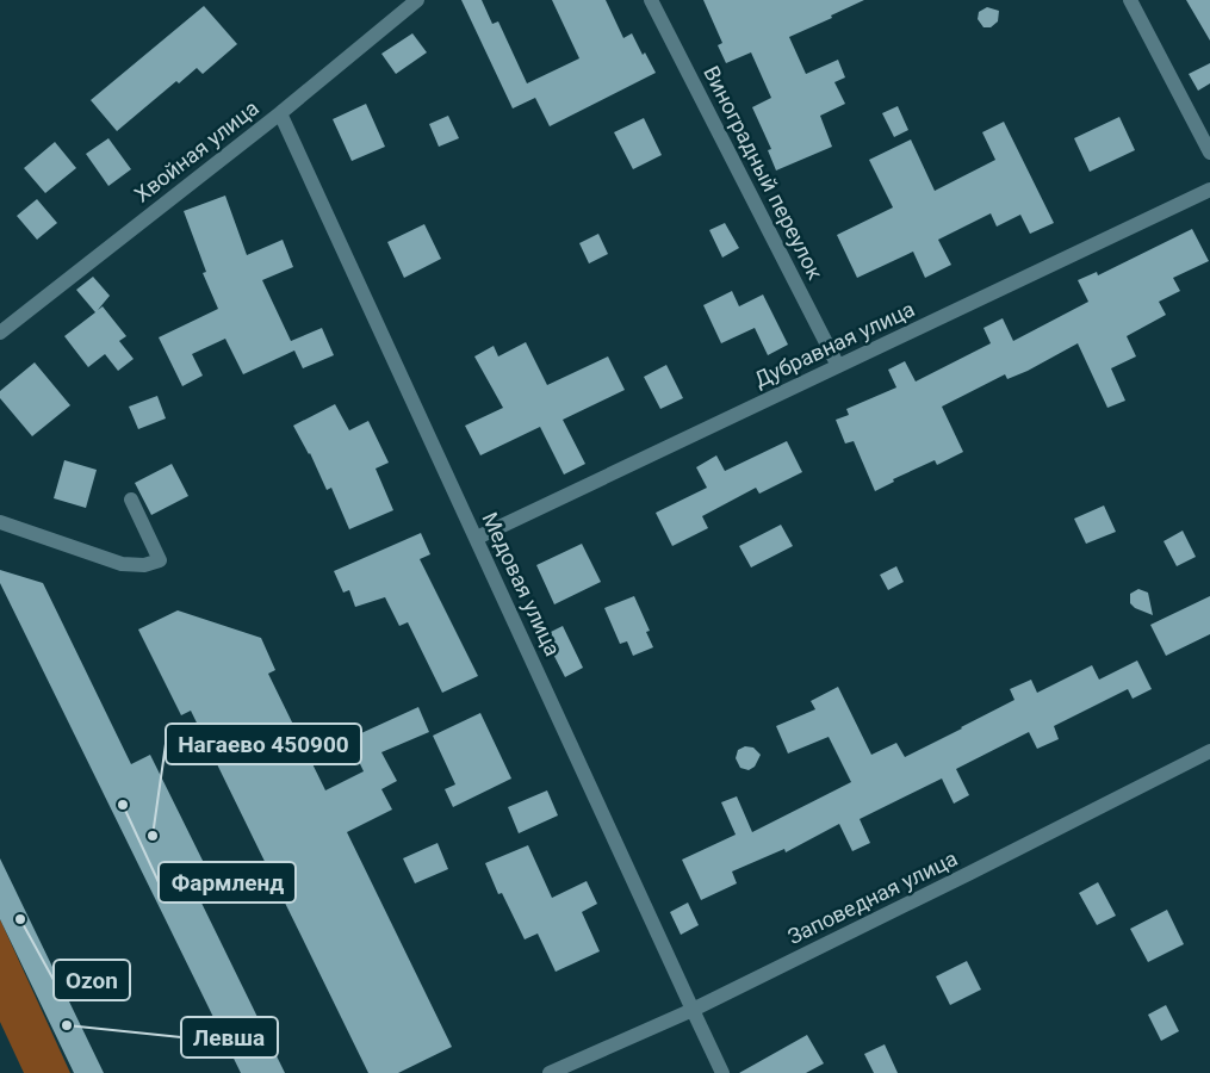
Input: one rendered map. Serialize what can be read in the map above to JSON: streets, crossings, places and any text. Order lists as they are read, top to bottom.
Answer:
{
  "streets": {
    "street": [
      "Хвойная улица",
      "Виноградный переулок",
      "Дубравная улица",
      "Медовая улица",
      "Заповедная улица"
    ]
  },
  "crossings": [
    ["Хвойная улица", "Медовая улица"],
    ["Виноградный переулок", "Дубравная улица"],
    ["Дубравная улица", "Медовая улица"],
    ["Медовая улица", "Заповедная улица"]
  ],
  "places": [
    "Фармленд",
    "Нагаево 450900",
    "Ozon",
    "Левша"
  ]
}
